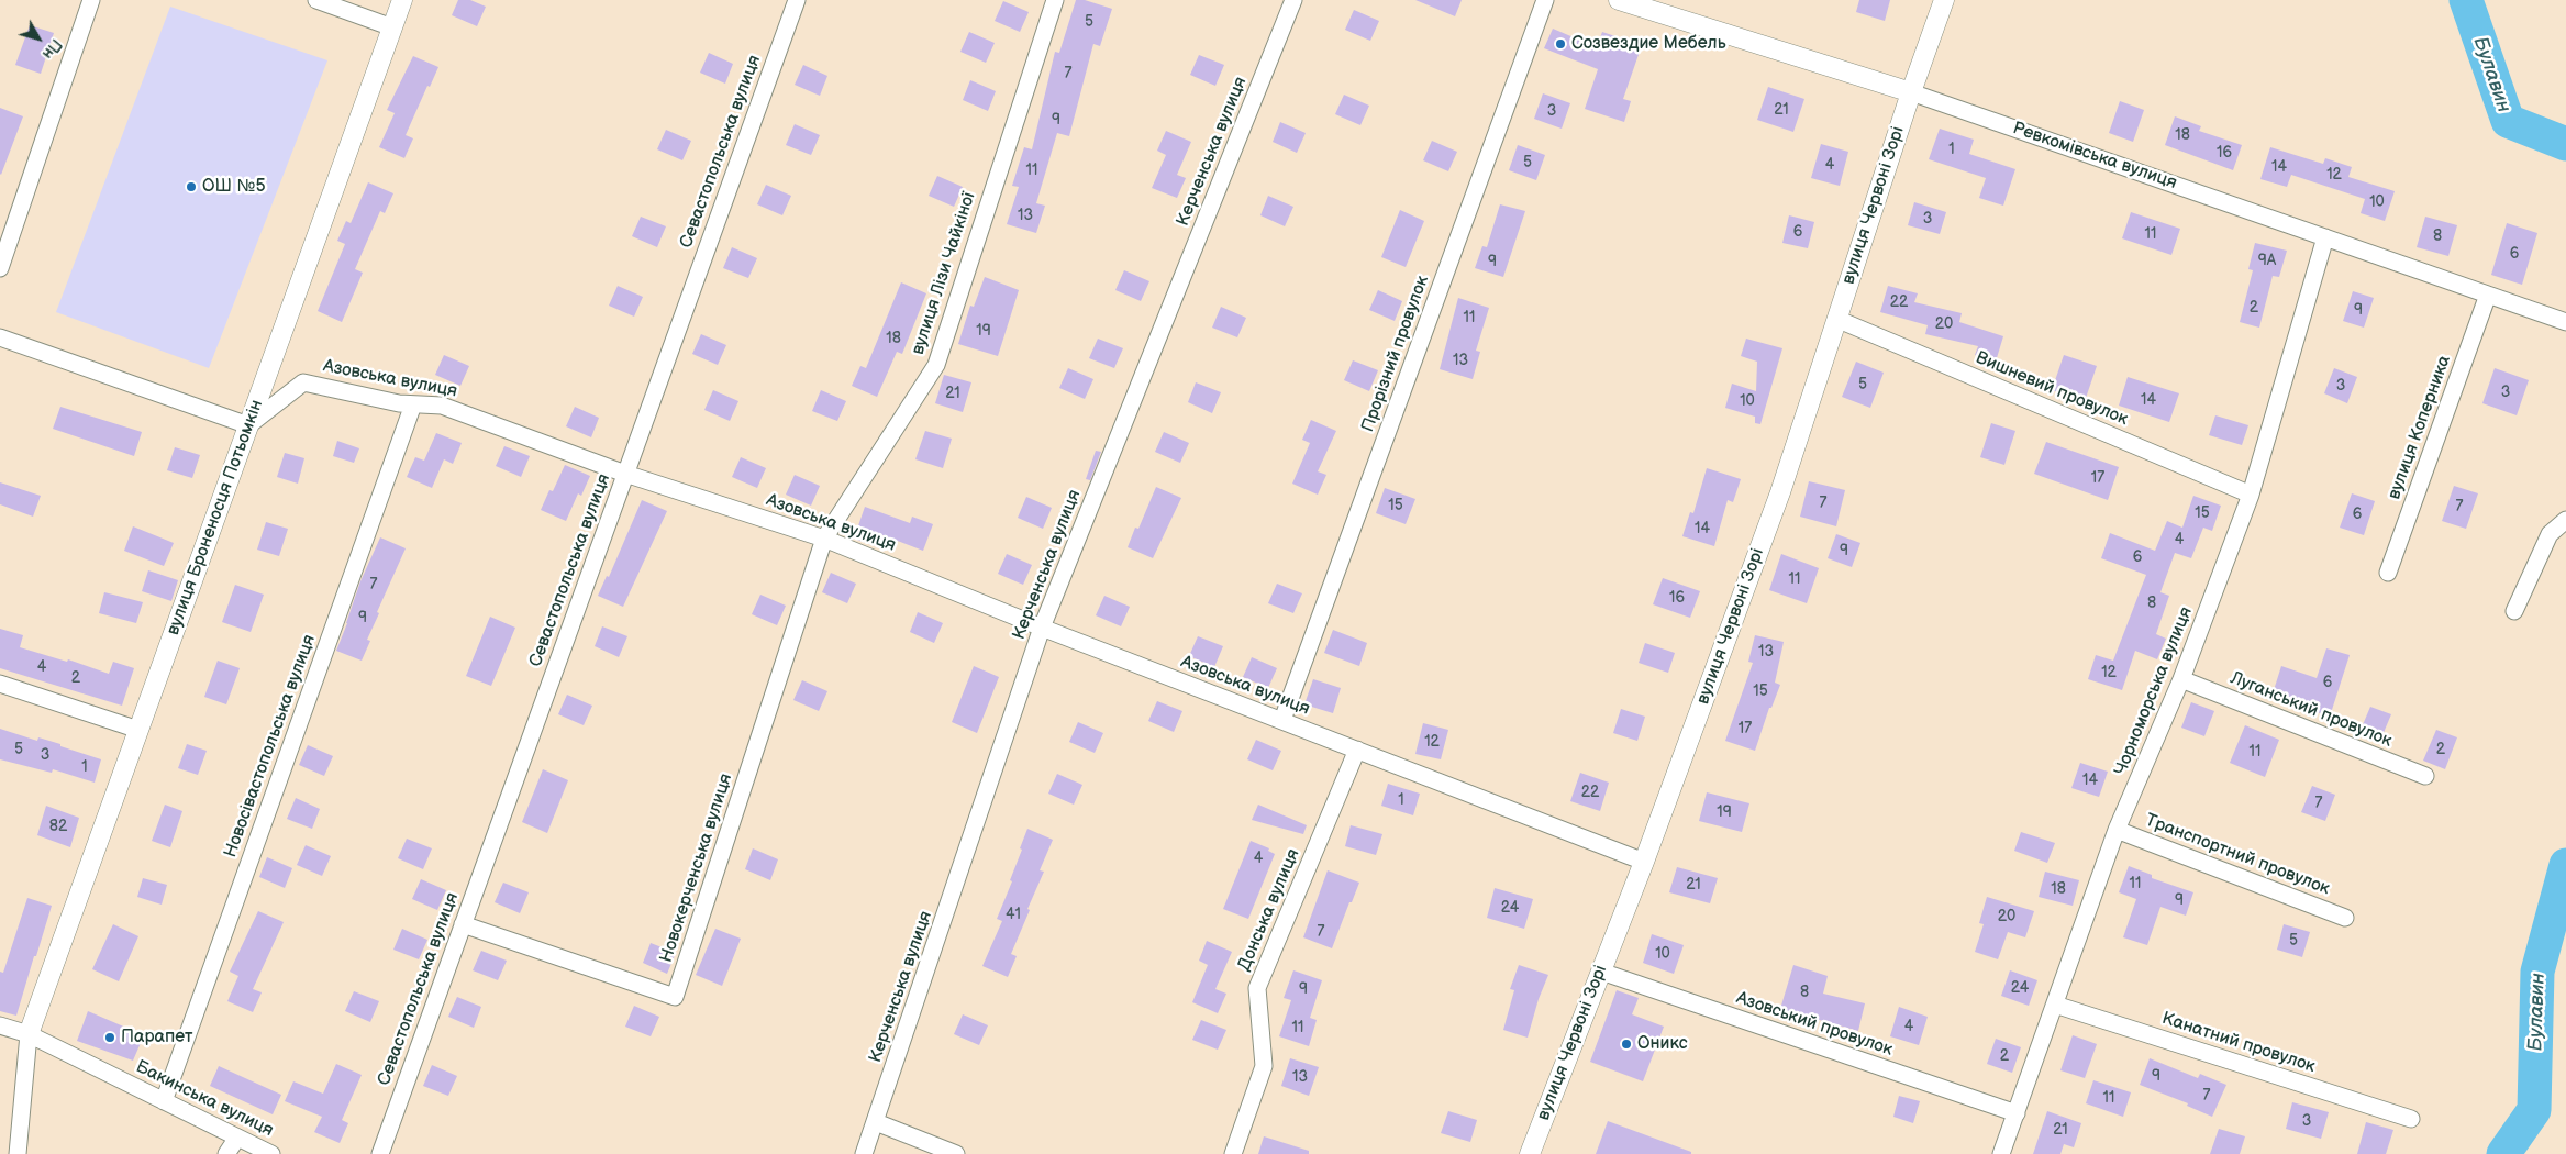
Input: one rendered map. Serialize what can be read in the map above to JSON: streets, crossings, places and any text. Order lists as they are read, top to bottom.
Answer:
{
  "streets": {
    "street": [
      "Севастопольська вулиця",
      "Керченська вулиця",
      "Ревкомівська вулиця",
      "вулиця Червоні Зорі",
      "вулиця Лізи Чайкіної",
      "Прорізний провулок",
      "Азовська вулиця",
      "Вишневий провулок",
      "вулиця Коперника",
      "вулиця Броненосця Потьомкін",
      "Чорноморська вулиця",
      "Луганський провулок",
      "Новосівастопольська вулиця",
      "Транспортний провулок",
      "Новокерченська вулиця",
      "Донська вулиця",
      "Азовський провулок",
      "Канатний провулок",
      "Бакинська вулиця"
    ]
  },
  "crossings": [
    ["Севастопольська вулиця", "Азовська вулиця"],
    ["Севастопольська вулиця", "Новокерченська вулиця"],
    ["Керченська вулиця", "Азовська вулиця"],
    ["Ревкомівська вулиця", "вулиця Червоні Зорі"],
    ["Ревкомівська вулиця", "вулиця Коперника"],
    ["Ревкомівська вулиця", "Чорноморська вулиця"],
    ["вулиця Червоні Зорі", "Азовська вулиця"],
    ["вулиця Червоні Зорі", "Вишневий провулок"],
    ["вулиця Червоні Зорі", "Азовський провулок"],
    ["вулиця Лізи Чайкіної", "Азовська вулиця"],
    ["вулиця Лізи Чайкіної", "Новокерченська вулиця"],
    ["Прорізний провулок", "Азовська вулиця"],
    ["Азовська вулиця", "вулиця Броненосця Потьомкін"],
    ["Азовська вулиця", "Новосівастопольська вулиця"],
    ["Азовська вулиця", "Новокерченська вулиця"],
    ["Азовська вулиця", "Донська вулиця"],
    ["Вишневий провулок", "Чорноморська вулиця"],
    ["вулиця Броненосця Потьомкін", "Бакинська вулиця"],
    ["Чорноморська вулиця", "Луганський провулок"],
    ["Чорноморська вулиця", "Транспортний провулок"],
    ["Чорноморська вулиця", "Азовський провулок"],
    ["Чорноморська вулиця", "Канатний провулок"],
    ["Новосівастопольська вулиця", "Бакинська вулиця"]
  ],
  "water": ["Булавин"],
  "places": [
    "Созвездие Мебель",
    "ОШ №5",
    "Парапет",
    "Оникс"
  ],
  "house_numbers": [
    "5",
    "7",
    "21",
    "3",
    "9",
    "18",
    "1",
    "16",
    "5",
    "4",
    "14",
    "11",
    "12",
    "10",
    "13",
    "3",
    "6",
    "11",
    "8",
    "6",
    "9А",
    "9",
    "22",
    "2",
    "9",
    "11",
    "20",
    "19",
    "18",
    "13",
    "5",
    "3",
    "3",
    "21",
    "14",
    "10",
    "17",
    "7",
    "15",
    "7",
    "15",
    "6",
    "14",
    "4",
    "9",
    "6",
    "11",
    "7",
    "16",
    "8",
    "9",
    "13",
    "4",
    "12",
    "2",
    "6",
    "15",
    "17",
    "12",
    "5",
    "2",
    "11",
    "3",
    "1",
    "14",
    "22",
    "1",
    "7",
    "19",
    "82",
    "4",
    "11",
    "21",
    "18",
    "9",
    "24",
    "41",
    "20",
    "7",
    "5",
    "10",
    "24",
    "9",
    "8",
    "4",
    "11",
    "2",
    "9",
    "13",
    "7",
    "11",
    "3",
    "21"
  ],
  "north": "bottom right"
}
